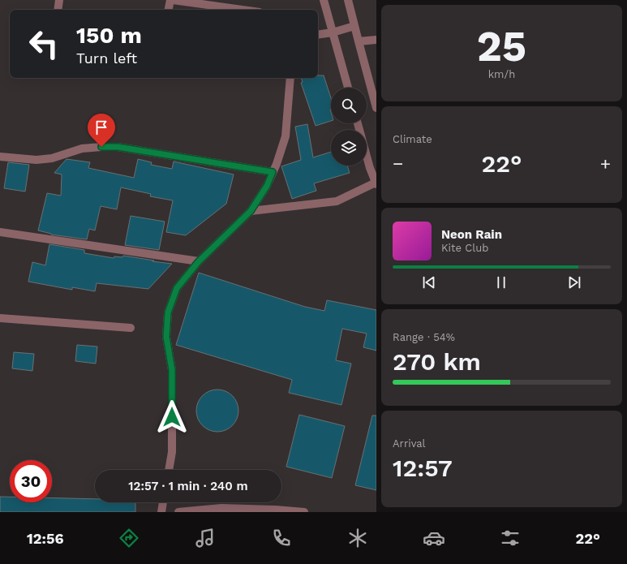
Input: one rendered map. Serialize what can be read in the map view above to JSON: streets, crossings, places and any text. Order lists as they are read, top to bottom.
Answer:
{
  "page": {
    "tile": [
      ["25", "km/h"],
      "Climate",
      ["Range · 54%", "270 km"],
      ["Arrival", "12:57"]
    ],
    "turn": ["150 m", "Turn left"],
    "heat": ["−", "22°", "+"],
    "song": ["Neon Rain", "Kite Club"],
    "limit": "30",
    "trip": "12:57 · 1 min · 240 m",
    "tabs": ["12:56", "22°"]
  }
}
